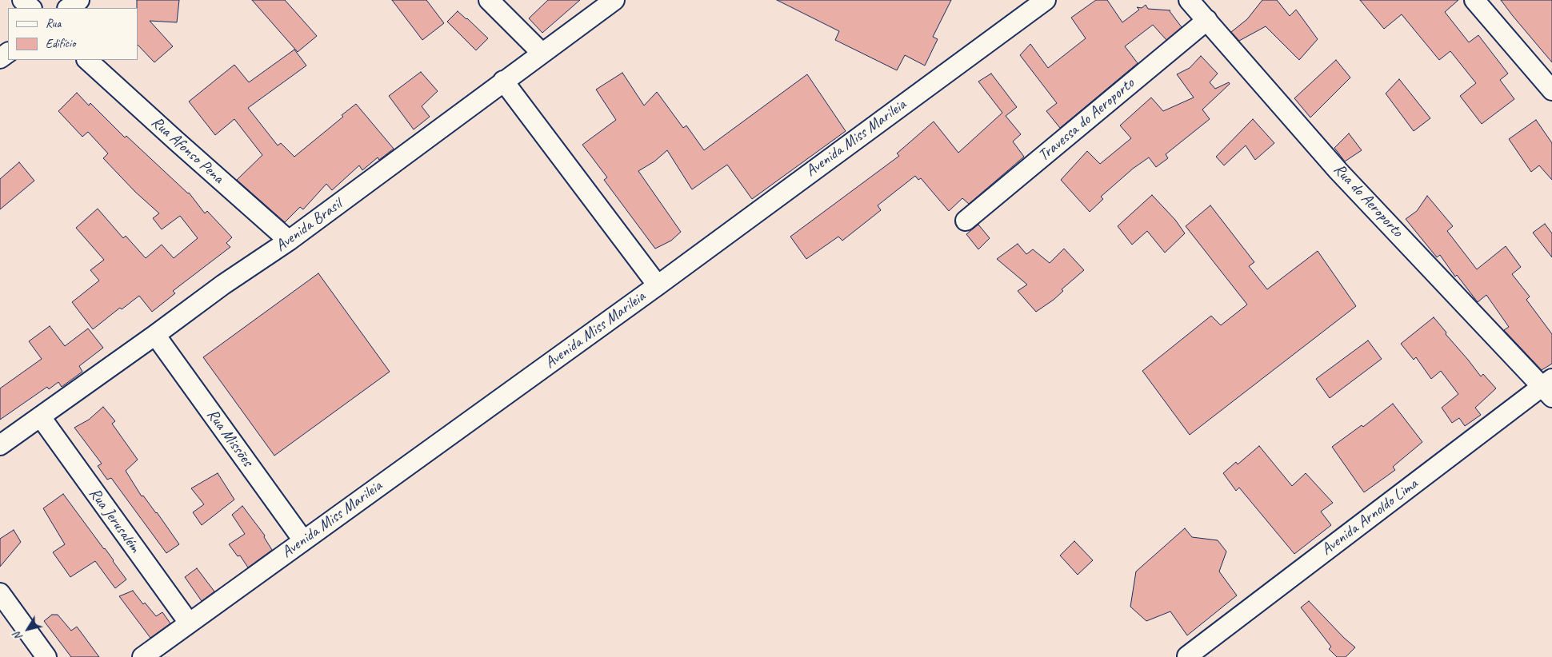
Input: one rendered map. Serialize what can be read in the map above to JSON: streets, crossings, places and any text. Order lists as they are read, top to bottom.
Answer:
{
  "streets": {
    "street": [
      "Travessa do Aeroporto",
      "Avenida Miss Marileia",
      "Rua Afonso Pena",
      "Rua do Aeroporto",
      "Avenida Brasil",
      "Rua Missões",
      "Avenida Arnoldo Lima",
      "Rua Jerusalém"
    ]
  },
  "crossings": [
    ["Travessa do Aeroporto", "Rua do Aeroporto"],
    ["Avenida Miss Marileia", "Rua Missões"],
    ["Avenida Miss Marileia", "Rua Jerusalém"],
    ["Rua Afonso Pena", "Avenida Brasil"],
    ["Rua do Aeroporto", "Avenida Arnoldo Lima"],
    ["Avenida Brasil", "Rua Missões"],
    ["Avenida Brasil", "Rua Jerusalém"]
  ],
  "legend": ["Rua", "Edifício"],
  "north": "bottom left"
}
